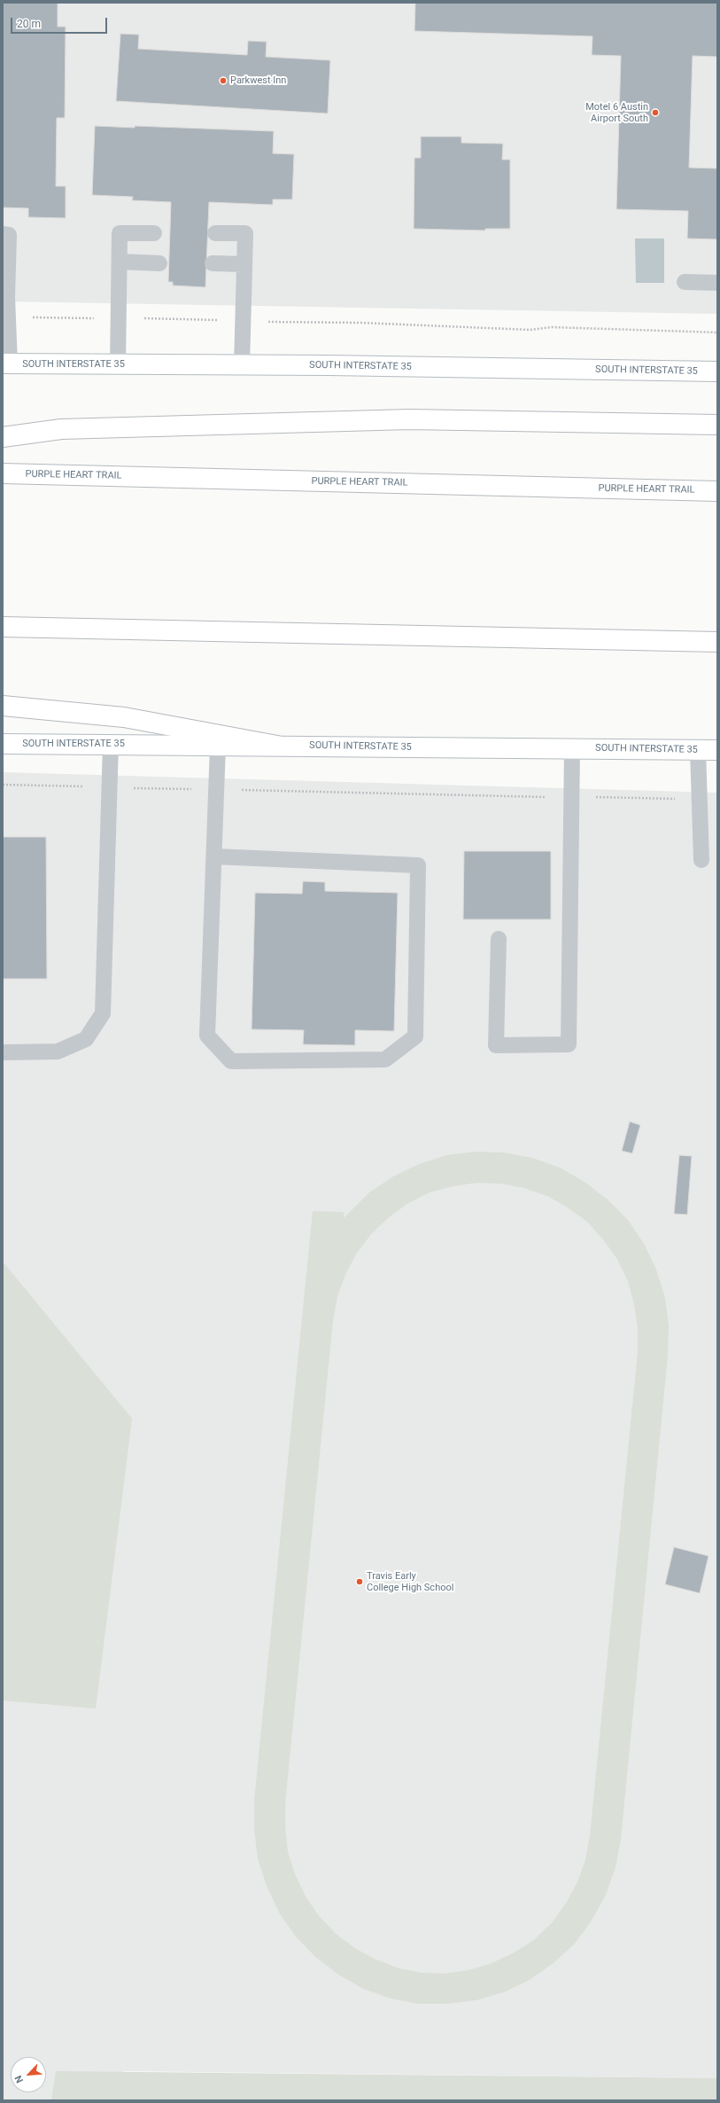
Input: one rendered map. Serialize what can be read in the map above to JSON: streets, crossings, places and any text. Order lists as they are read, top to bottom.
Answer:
{
  "streets": {
    "main road": ["SOUTH INTERSTATE 35", "PURPLE HEART TRAIL"]
  },
  "places": ["Parkwest Inn", "Motel 6 Austin Airport South", "Travis Early College High School"],
  "scale_bar": "20 m",
  "north": "bottom left"
}
